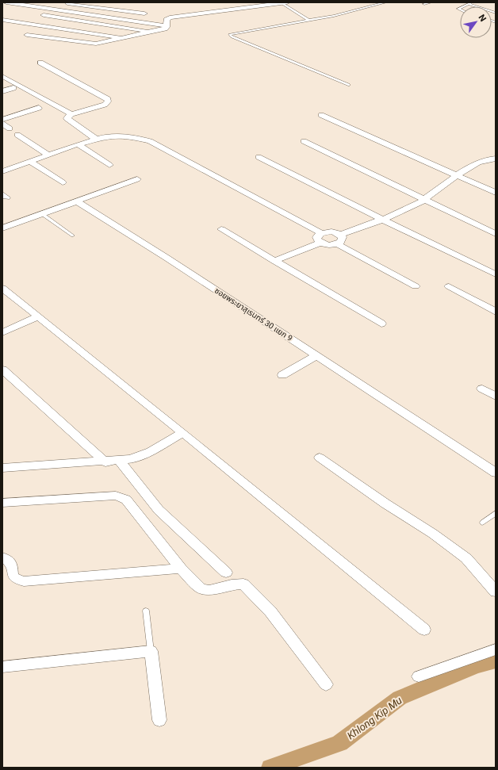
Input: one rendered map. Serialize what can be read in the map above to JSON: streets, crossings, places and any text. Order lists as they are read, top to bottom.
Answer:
{
  "streets": {
    "street": ["ซอยพระยาสุเรนทร์ 30 แยก 9"]
  },
  "water": ["Khlong Kip Mu"],
  "north": "top right"
}
